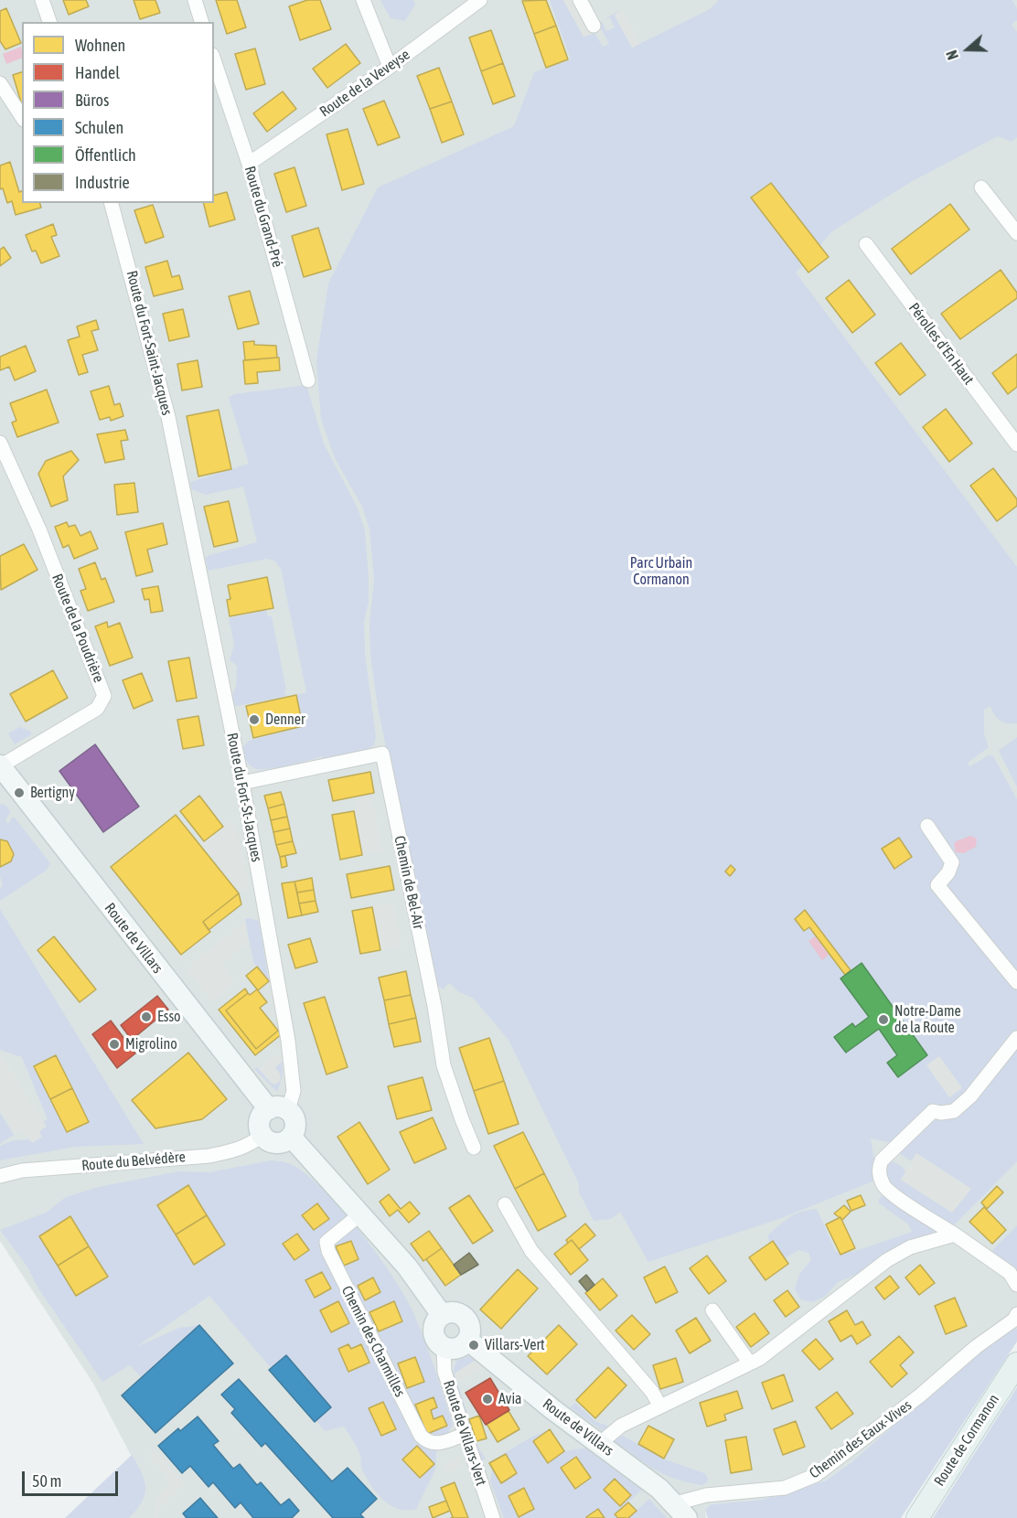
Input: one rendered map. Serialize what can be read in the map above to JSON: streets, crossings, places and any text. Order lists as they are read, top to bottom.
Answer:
{
  "streets": {
    "main road": ["Route de Villars", "Route de Cormanon"],
    "street": [
      "Route de la Veveyse",
      "Route du Grand-Pré",
      "Route du Fort-Saint-Jacques",
      "Pérolles d'En Haut",
      "Route de la Poudrière",
      "Route du Fort-St-Jacques",
      "Chemin de Bel-Air",
      "Route du Belvédère",
      "Chemin des Charmilles",
      "Route de Villars-Vert",
      "Chemin des Eaux-Vives"
    ]
  },
  "crossings": [
    ["Route de la Veveyse", "Route du Grand-Pré"],
    ["Route du Fort-Saint-Jacques", "Route du Fort-St-Jacques"],
    ["Route de la Poudrière", "Route de Villars"],
    ["Route du Fort-St-Jacques", "Chemin de Bel-Air"],
    ["Route du Fort-St-Jacques", "Route de Villars"],
    ["Route du Fort-St-Jacques", "Route du Belvédère"],
    ["Route de Villars", "Route du Belvédère"],
    ["Route de Villars", "Route de Villars-Vert"],
    ["Route de Villars", "Chemin des Eaux-Vives"],
    ["Chemin des Charmilles", "Route de Villars-Vert"]
  ],
  "parks": ["Parc Urbain Cormanon"],
  "places": [
    "Denner",
    "Bertigny",
    "Esso",
    "Notre-Dame de la Route",
    "Migrolino",
    "Villars-Vert",
    "Avia"
  ],
  "legend": [
    "Wohnen",
    "Handel",
    "Büros",
    "Schulen",
    "Öffentlich",
    "Industrie"
  ],
  "scale_bar": "50 m",
  "north": "left"
}
